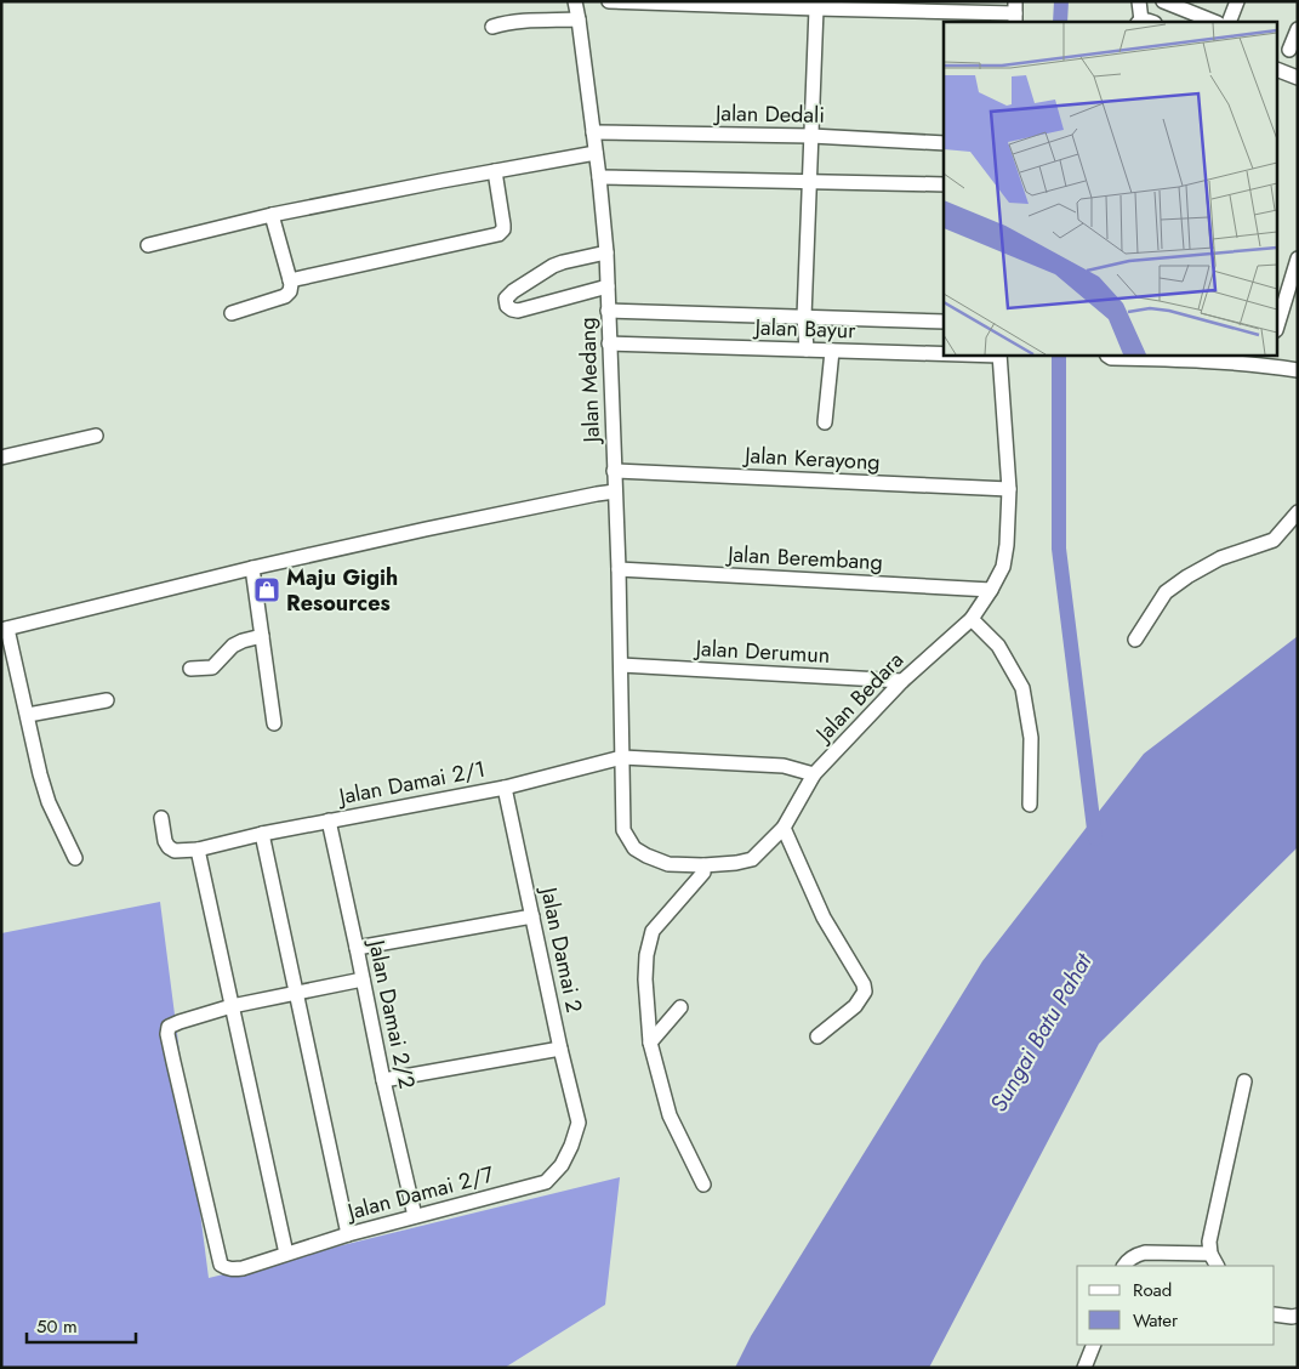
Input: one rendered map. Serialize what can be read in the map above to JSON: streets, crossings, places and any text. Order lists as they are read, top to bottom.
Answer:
{
  "streets": {
    "street": [
      "Jalan Dedali",
      "Jalan Bayur",
      "Jalan Medang",
      "Jalan Kerayong",
      "Jalan Berembang",
      "Jalan Derumun",
      "Jalan Bedara",
      "Jalan Damai 2/1",
      "Jalan Damai 2",
      "Jalan Damai 2/2",
      "Jalan Damai 2/7"
    ]
  },
  "crossings": [
    ["Jalan Dedali", "Jalan Medang"],
    ["Jalan Bayur", "Jalan Medang"],
    ["Jalan Medang", "Jalan Kerayong"],
    ["Jalan Medang", "Jalan Berembang"],
    ["Jalan Medang", "Jalan Derumun"],
    ["Jalan Medang", "Jalan Bedara"],
    ["Jalan Medang", "Jalan Damai 2/1"],
    ["Jalan Kerayong", "Jalan Bedara"],
    ["Jalan Berembang", "Jalan Bedara"],
    ["Jalan Derumun", "Jalan Bedara"],
    ["Jalan Bedara", "Jalan Damai 2/1"],
    ["Jalan Damai 2/1", "Jalan Damai 2"],
    ["Jalan Damai 2/1", "Jalan Damai 2/2"],
    ["Jalan Damai 2", "Jalan Damai 2/7"],
    ["Jalan Damai 2/2", "Jalan Damai 2/7"]
  ],
  "water": ["Sungai Batu Pahat"],
  "places": {
    "shop": ["Maju Gigih Resources"]
  },
  "legend": ["Road", "Water"],
  "scale_bar": "50 m"
}
